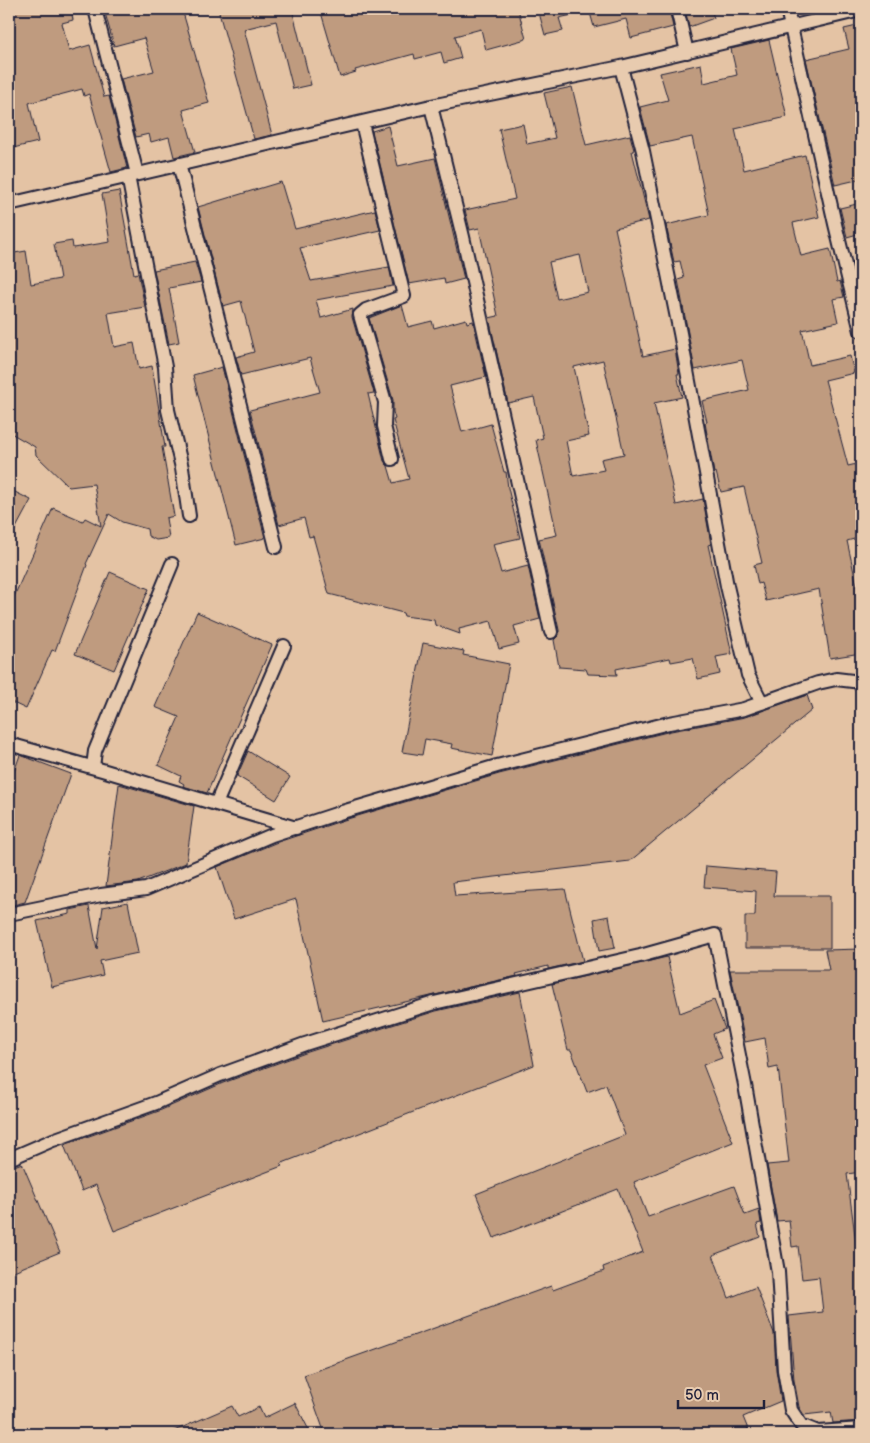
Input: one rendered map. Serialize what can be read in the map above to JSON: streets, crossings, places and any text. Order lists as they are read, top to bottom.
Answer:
{
  "scale_bar": "50 m"
}
